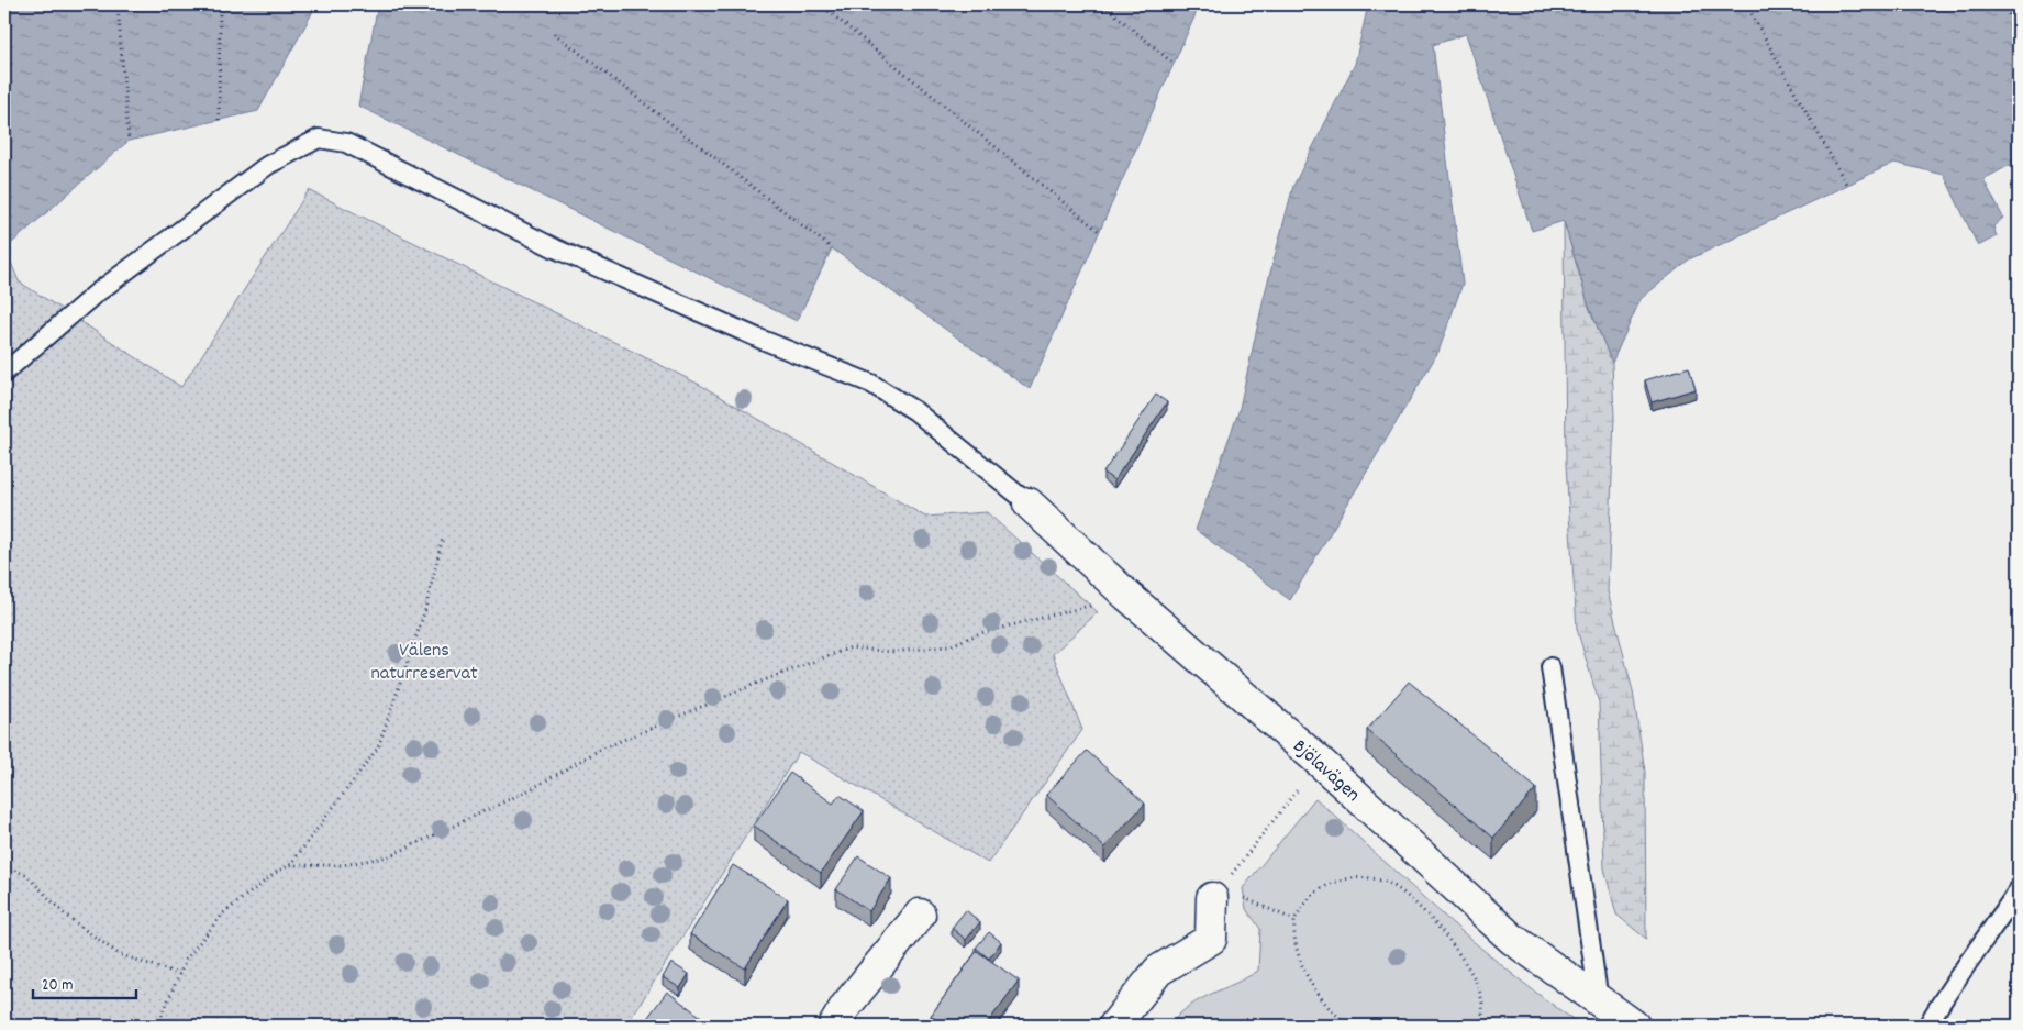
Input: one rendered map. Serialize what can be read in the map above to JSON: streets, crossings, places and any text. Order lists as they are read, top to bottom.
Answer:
{
  "streets": {
    "street": ["Bjölavägen"]
  },
  "parks": ["Välens naturreservat"],
  "scale_bar": "20 m"
}
